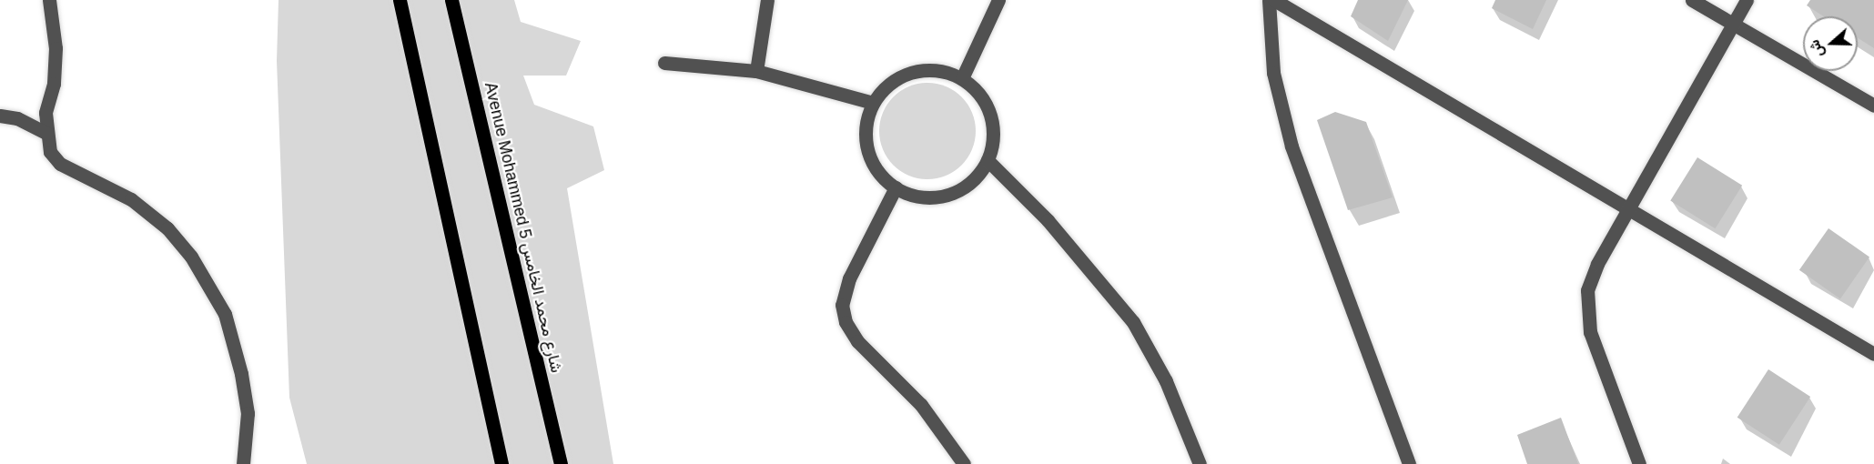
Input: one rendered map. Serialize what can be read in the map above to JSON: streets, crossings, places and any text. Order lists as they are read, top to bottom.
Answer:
{
  "streets": {
    "main road": ["Avenue Mohammed 5 شارع محمد الخامس"]
  },
  "north": "left"
}
